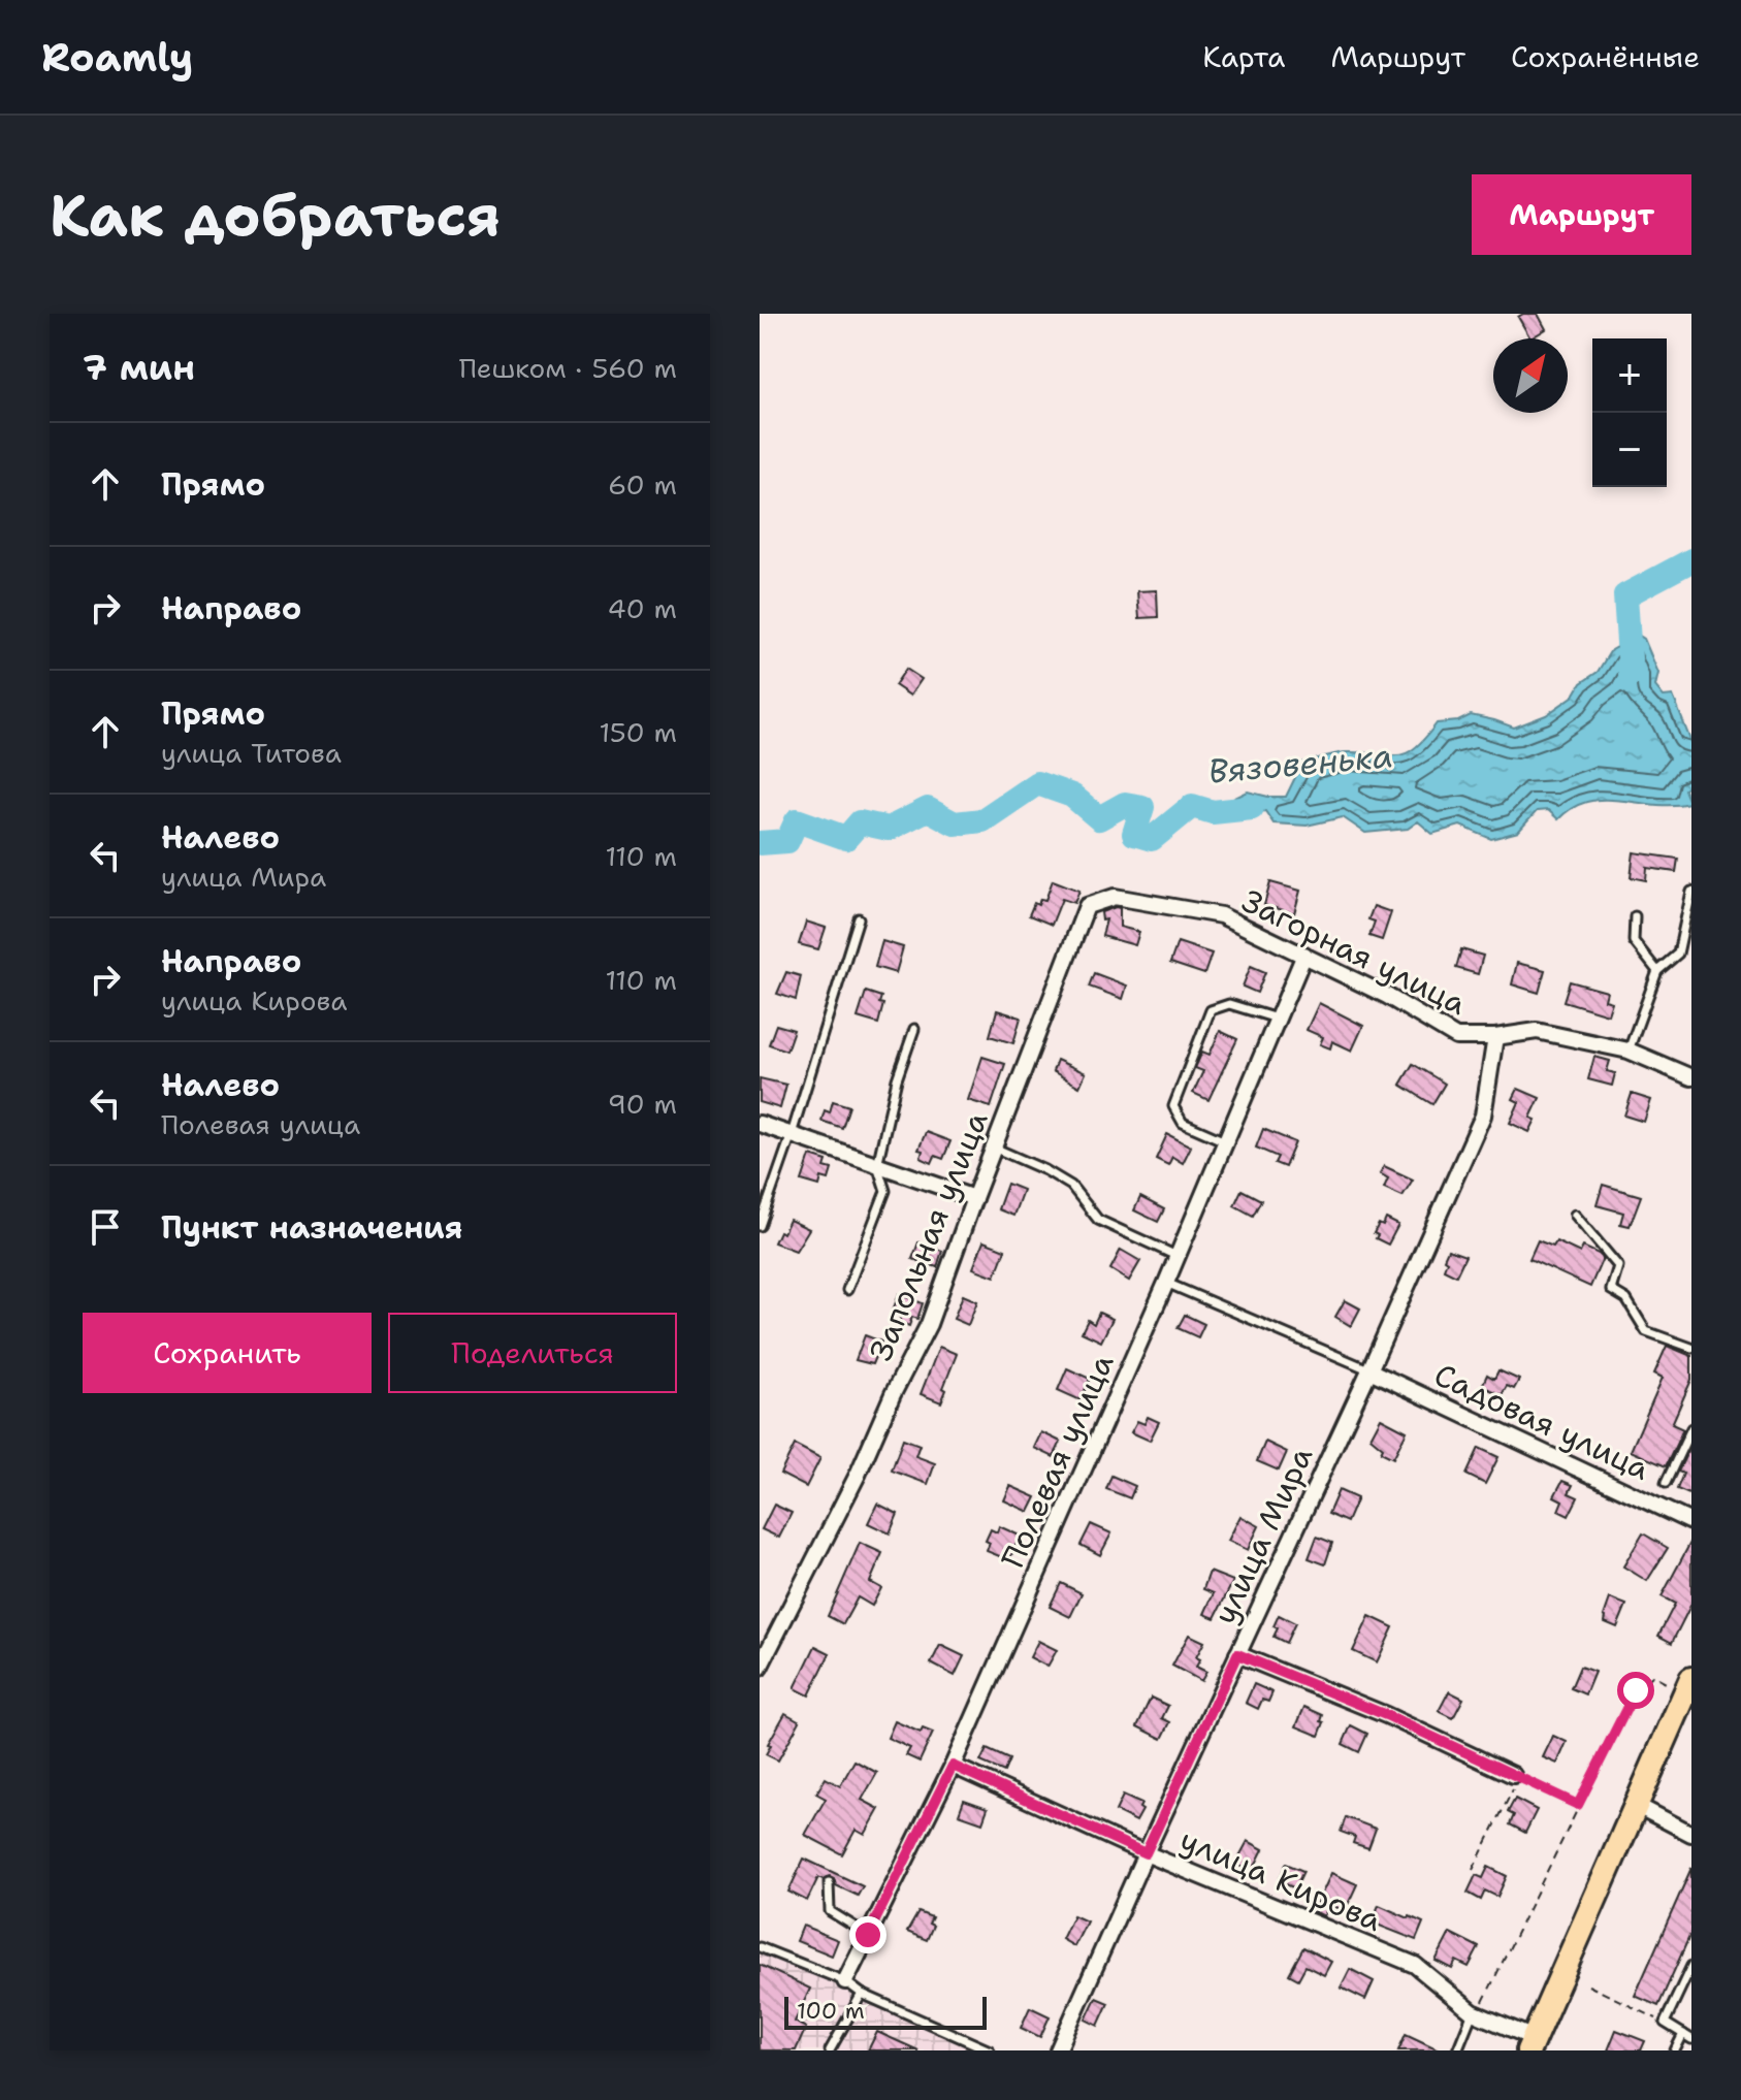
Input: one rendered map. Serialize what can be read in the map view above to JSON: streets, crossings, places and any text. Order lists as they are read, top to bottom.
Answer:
{
  "streets": {
    "street": [
      "Загорная улица",
      "Запольная улица",
      "Садовая улица",
      "Полевая улица",
      "улица Мира",
      "улица Кирова"
    ]
  },
  "crossings": [
    ["Загорная улица", "Запольная улица"],
    ["Загорная улица", "Полевая улица"],
    ["Загорная улица", "улица Мира"],
    ["Садовая улица", "улица Мира"],
    ["Полевая улица", "улица Кирова"],
    ["улица Мира", "улица Кирова"]
  ],
  "water": ["Вязовенька"],
  "scale_bar": "100 m",
  "north": "top right",
  "page": {
    "header": "Roamly",
    "nav": ["Карта", "Маршрут", "Сохранённые"],
    "buttons": [
      "Маршрут",
      ["Сохранить", "Поделиться"]
    ],
    "title": "Как добраться",
    "heading": ["7 мин", "Пешком · 560 m"],
    "map_buttons": ["+", "−"],
    "list": [
      ["Прямо", "60 m"],
      ["Направо", "40 m"],
      ["Прямо", "улица Титова", "150 m"],
      ["Налево", "улица Мира", "110 m"],
      ["Направо", "улица Кирова", "110 m"],
      ["Налево", "Полевая улица", "90 m"],
      "Пункт назначения"
    ],
    "scale": "100 m"
  }
}
